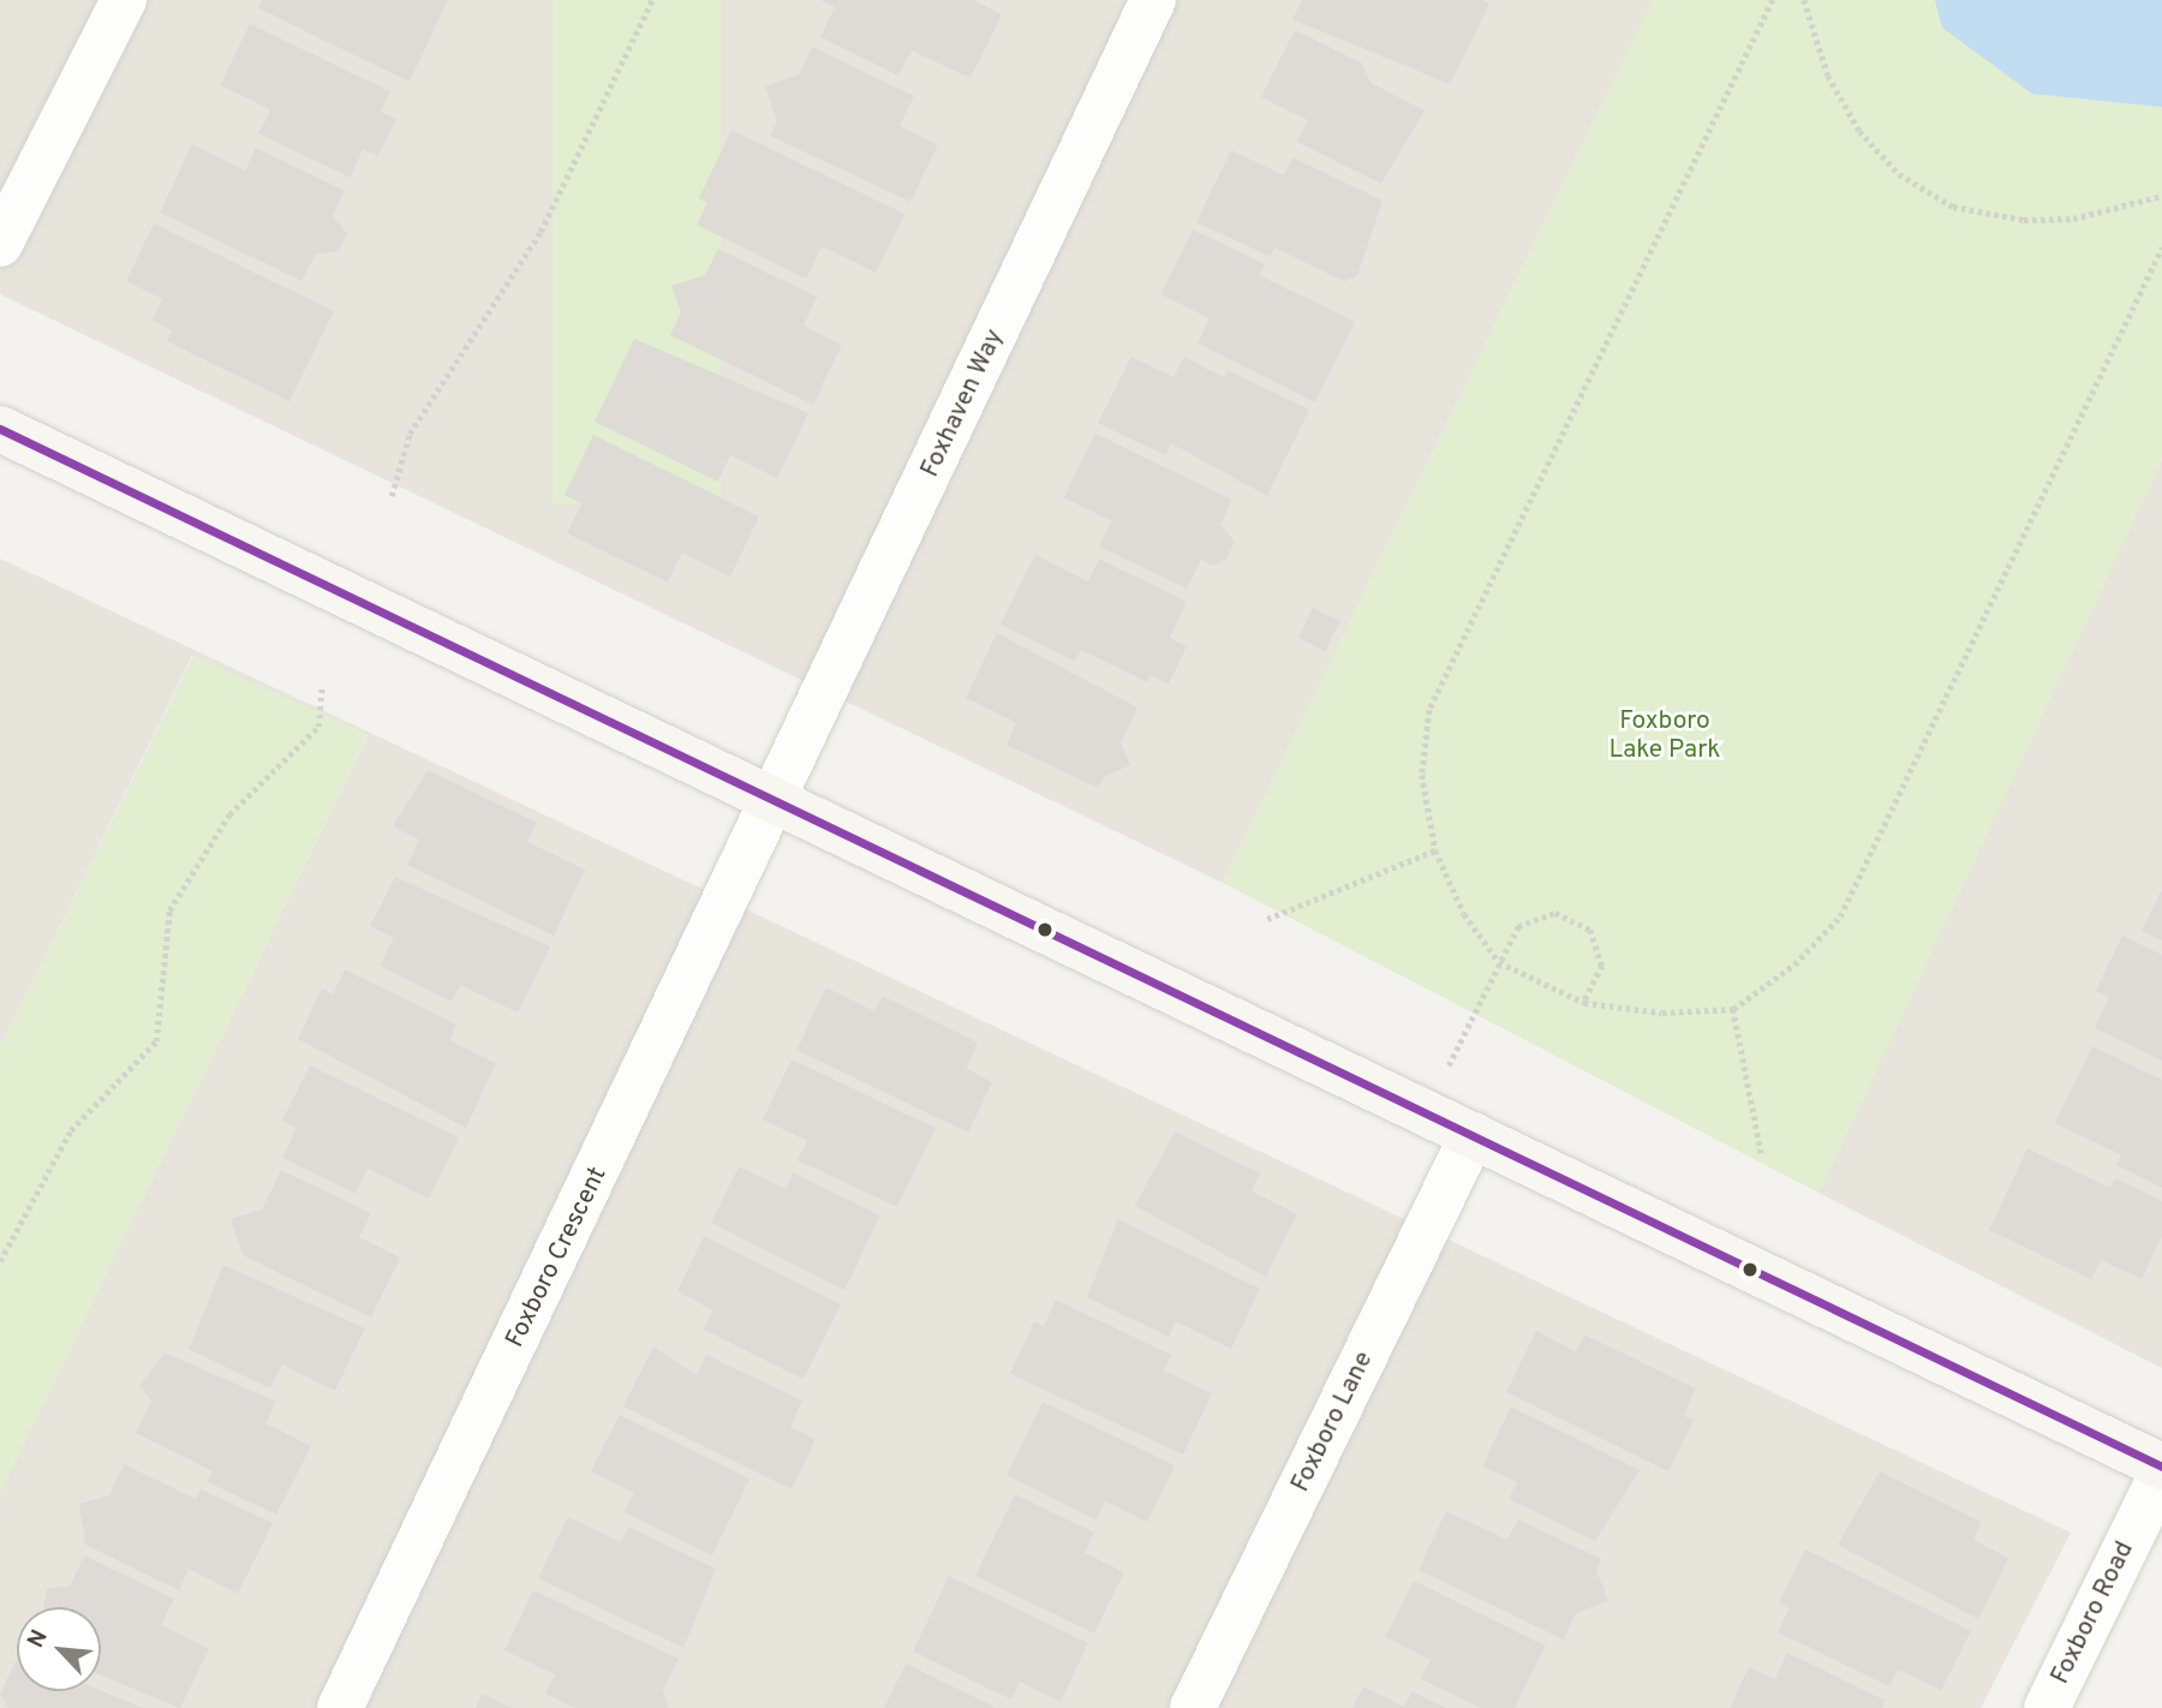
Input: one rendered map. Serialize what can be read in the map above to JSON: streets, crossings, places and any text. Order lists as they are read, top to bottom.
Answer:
{
  "streets": {
    "street": [
      "Foxhaven Way",
      "Foxboro Crescent",
      "Foxboro Lane",
      "Foxboro Road"
    ]
  },
  "crossings": [
    ["Foxhaven Way", "Foxboro Crescent"]
  ],
  "parks": ["Foxboro Lake Park"],
  "north": "top left"
}
